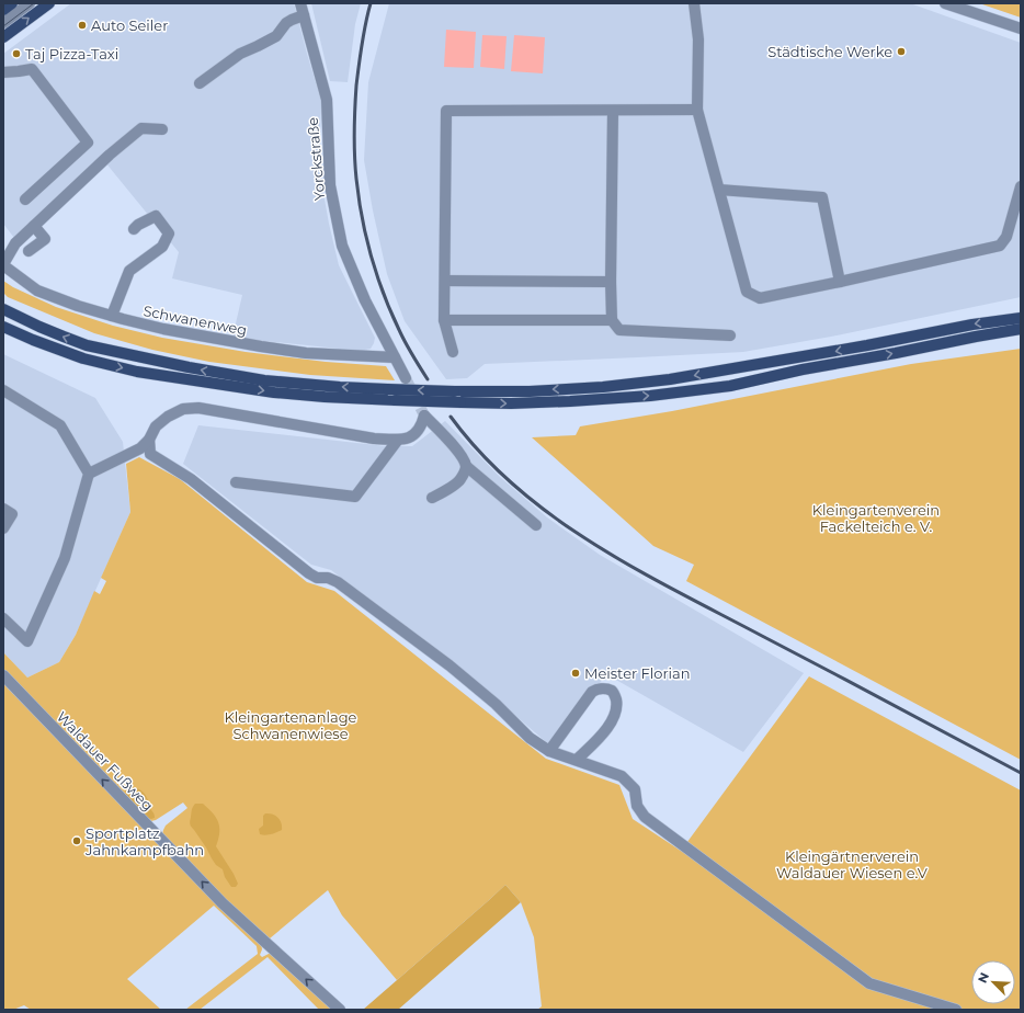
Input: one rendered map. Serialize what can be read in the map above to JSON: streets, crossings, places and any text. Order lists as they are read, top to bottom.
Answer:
{
  "streets": {
    "street": ["Yorckstraße", "Schwanenweg", "Waldauer Fußweg"]
  },
  "crossings": [
    ["Yorckstraße", "Schwanenweg"]
  ],
  "one_way": ["Waldauer Fußweg"],
  "parks": ["Kleingartenverein Fackelteich e. V.", "Kleingartenanlage Schwanenwiese", "Kleingärtnerverein Waldauer Wiesen e.V"],
  "places": [
    "Auto Seiler",
    "Städtische Werke",
    "Taj Pizza-Taxi",
    "Meister Florian",
    "Sportplatz Jahnkampfbahn"
  ],
  "north": "top left"
}
